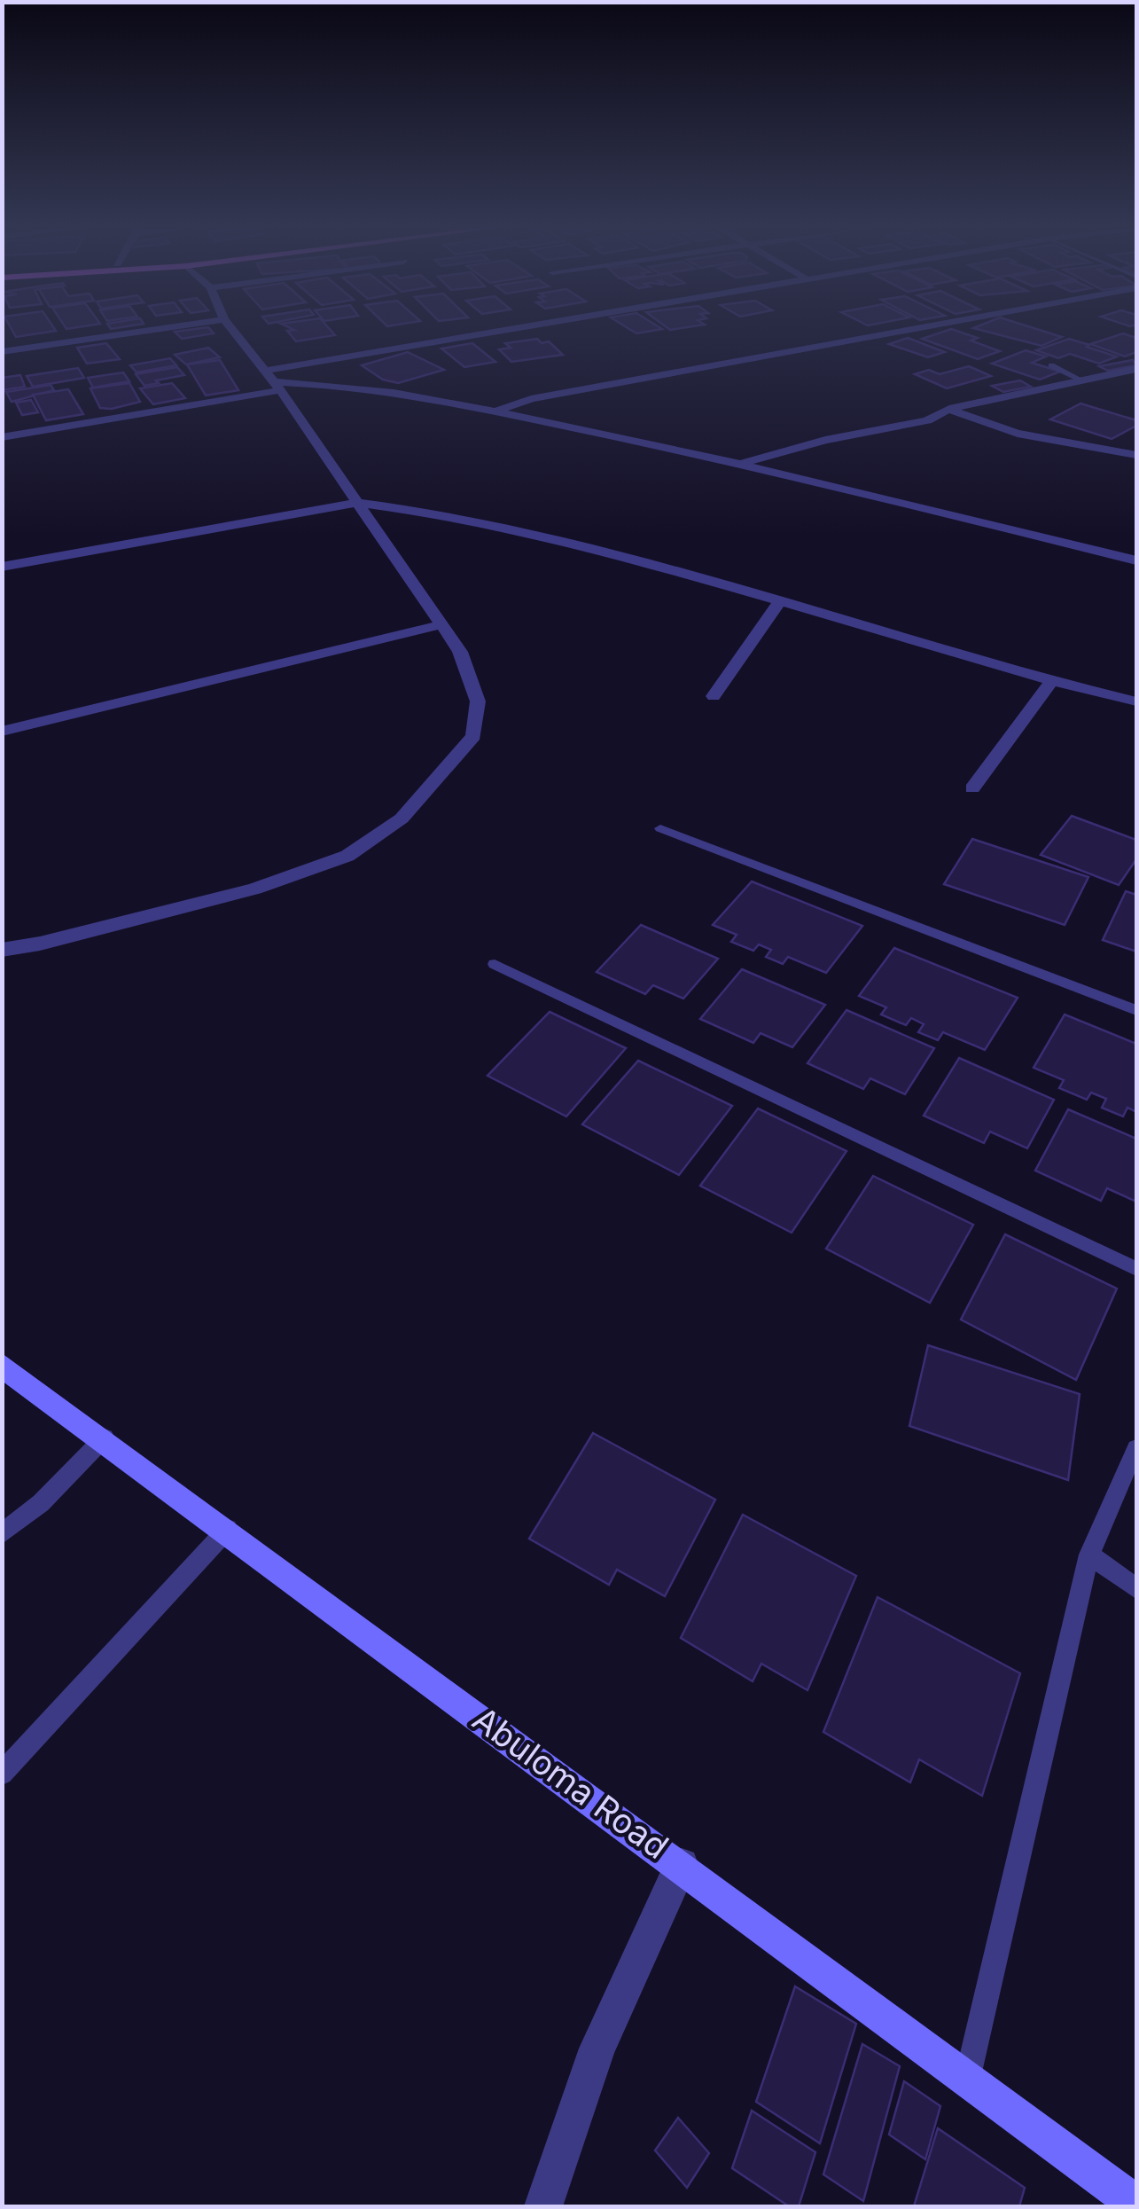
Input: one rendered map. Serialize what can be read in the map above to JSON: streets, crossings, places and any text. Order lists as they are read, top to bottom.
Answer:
{
  "streets": {
    "street": ["Abuloma Road"]
  }
}
